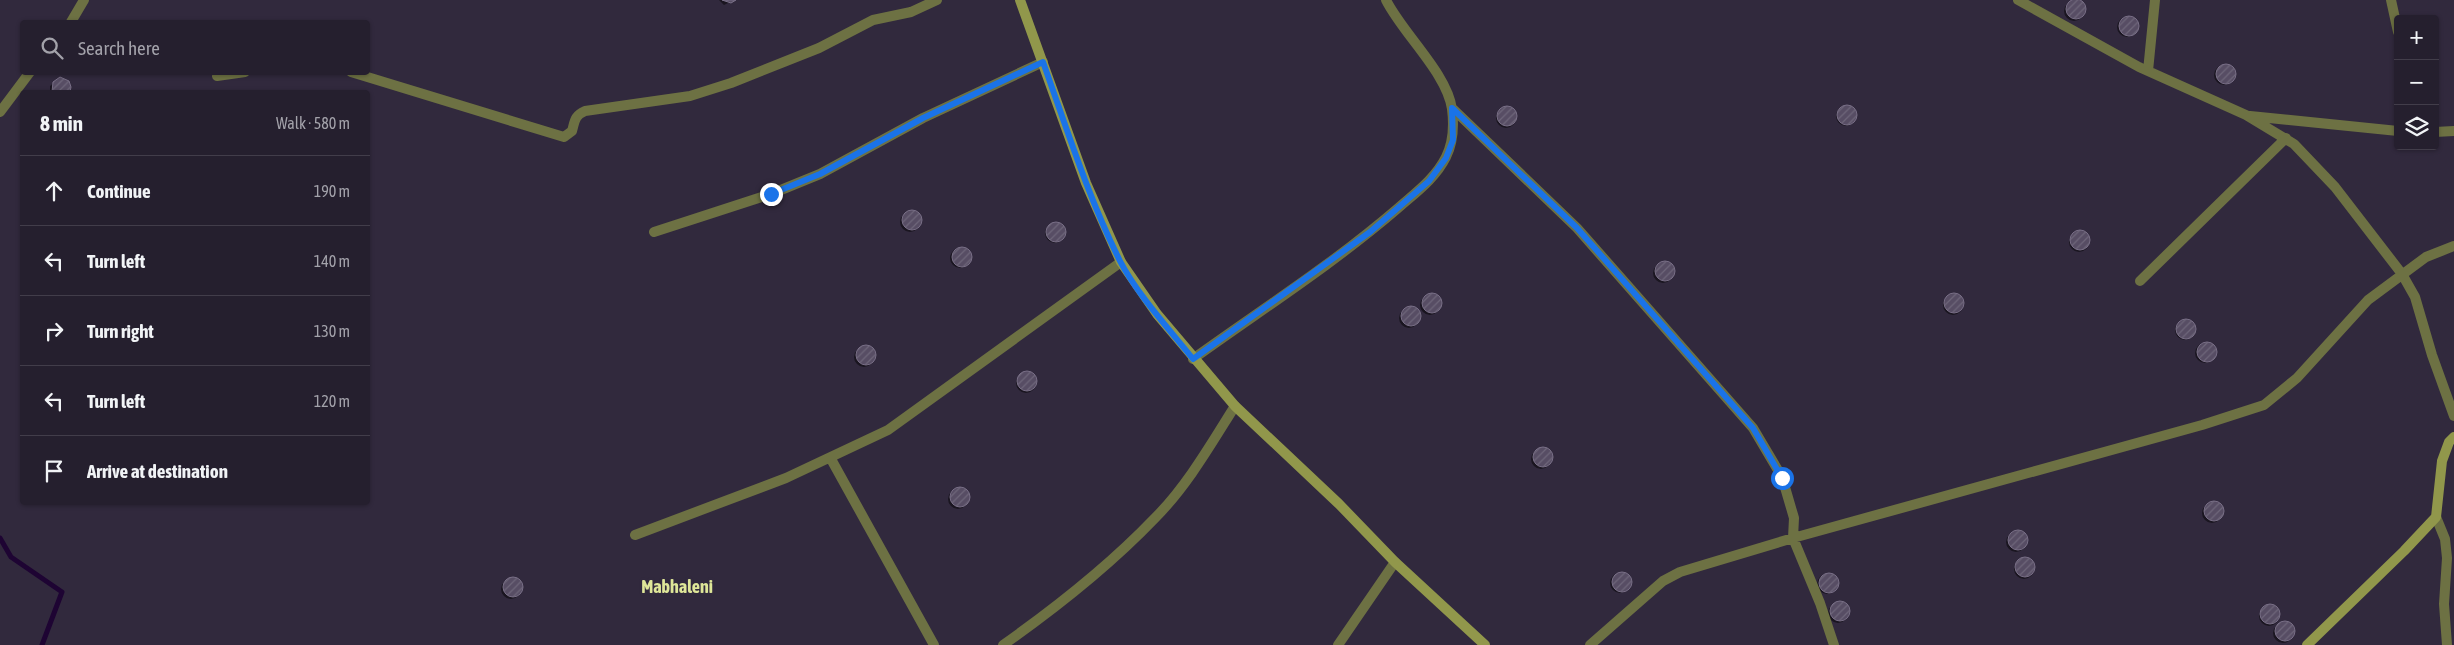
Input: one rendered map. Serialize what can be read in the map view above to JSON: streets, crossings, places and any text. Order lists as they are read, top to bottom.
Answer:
{
  "districts": ["Mabhaleni"],
  "page": {
    "map_buttons": ["+", "−"],
    "search": "Search here",
    "heading": ["8 min", "Walk · 580 m"],
    "list": [
      ["Continue", "190 m"],
      ["Turn left", "140 m"],
      ["Turn right", "130 m"],
      ["Turn left", "120 m"],
      "Arrive at destination"
    ]
  }
}
